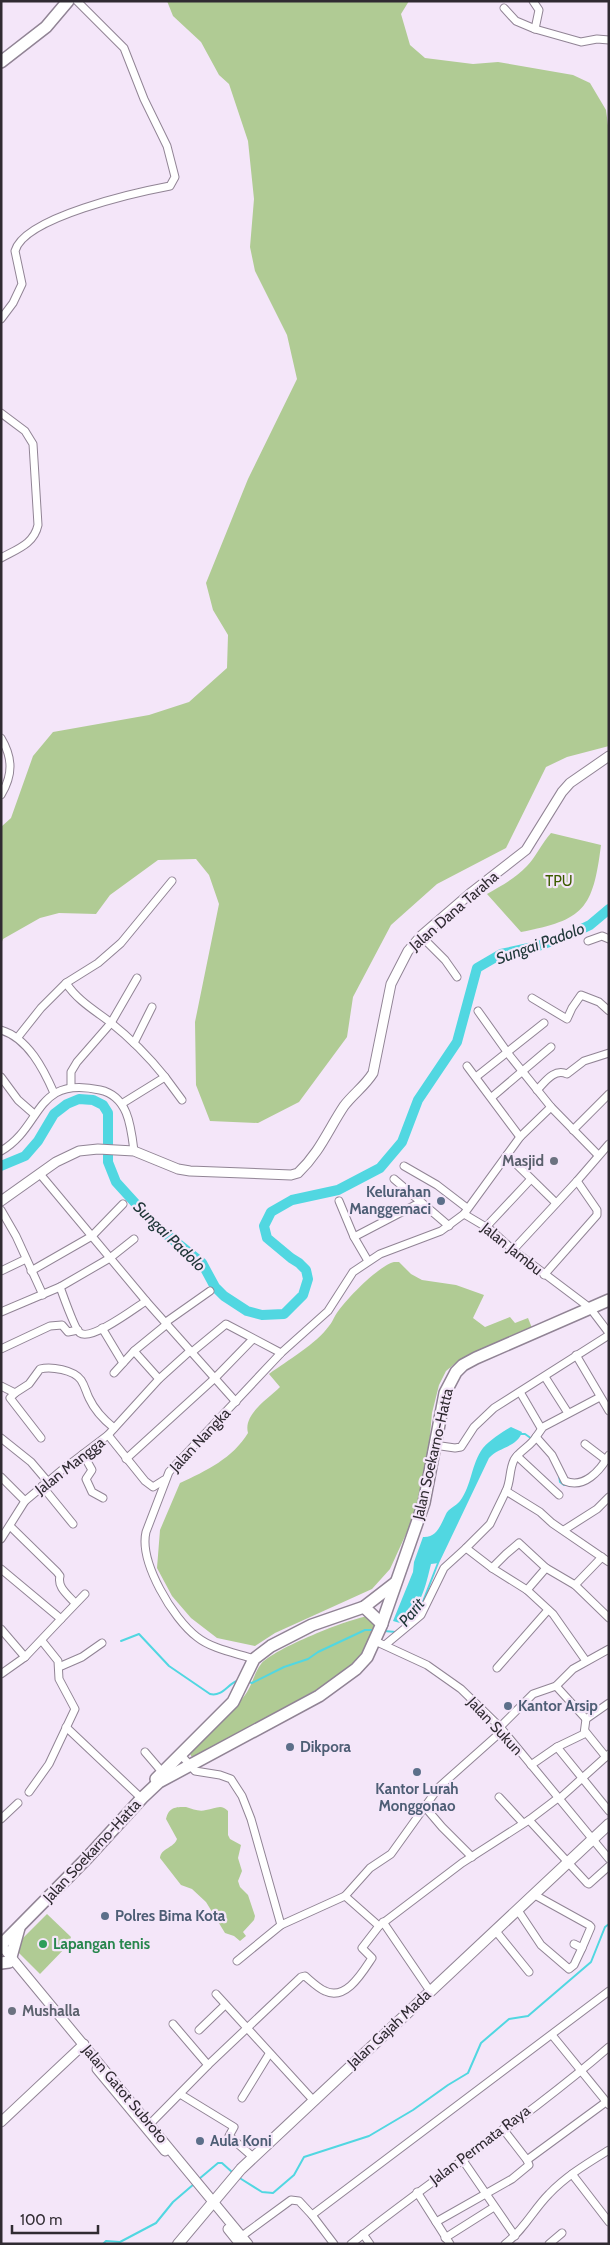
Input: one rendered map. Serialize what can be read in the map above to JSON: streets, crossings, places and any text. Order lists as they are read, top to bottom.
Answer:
{
  "streets": {
    "highway": ["Jalan Soekarno-Hatta"],
    "main road": ["Jalan Gajah Mada"],
    "street": [
      "Jalan Dana Taraha",
      "Jalan Jambu",
      "Jalan Nangka",
      "Jalan Mangga",
      "Jalan Sukun",
      "Jalan Gatot Subroto",
      "Jalan Permata Raya"
    ]
  },
  "crossings": [
    ["Jalan Jambu", "Jalan Soekarno-Hatta"],
    ["Jalan Nangka", "Jalan Soekarno-Hatta"],
    ["Jalan Nangka", "Jalan Mangga"],
    ["Jalan Soekarno-Hatta", "Jalan Sukun"],
    ["Jalan Soekarno-Hatta", "Jalan Gatot Subroto"],
    ["Jalan Sukun", "Jalan Gajah Mada"],
    ["Jalan Gajah Mada", "Jalan Gatot Subroto"]
  ],
  "water": ["Sungai Padolo", "Parit"],
  "parks": ["TPU"],
  "places": [
    "Masjid",
    "Kelurahan Manggemaci",
    "Kantor Arsip",
    "Dikpora",
    "Kantor Lurah Monggonao",
    "Polres Bima Kota",
    "Lapangan tenis",
    "Mushalla",
    "Aula Koni"
  ],
  "scale_bar": "100 m"
}
